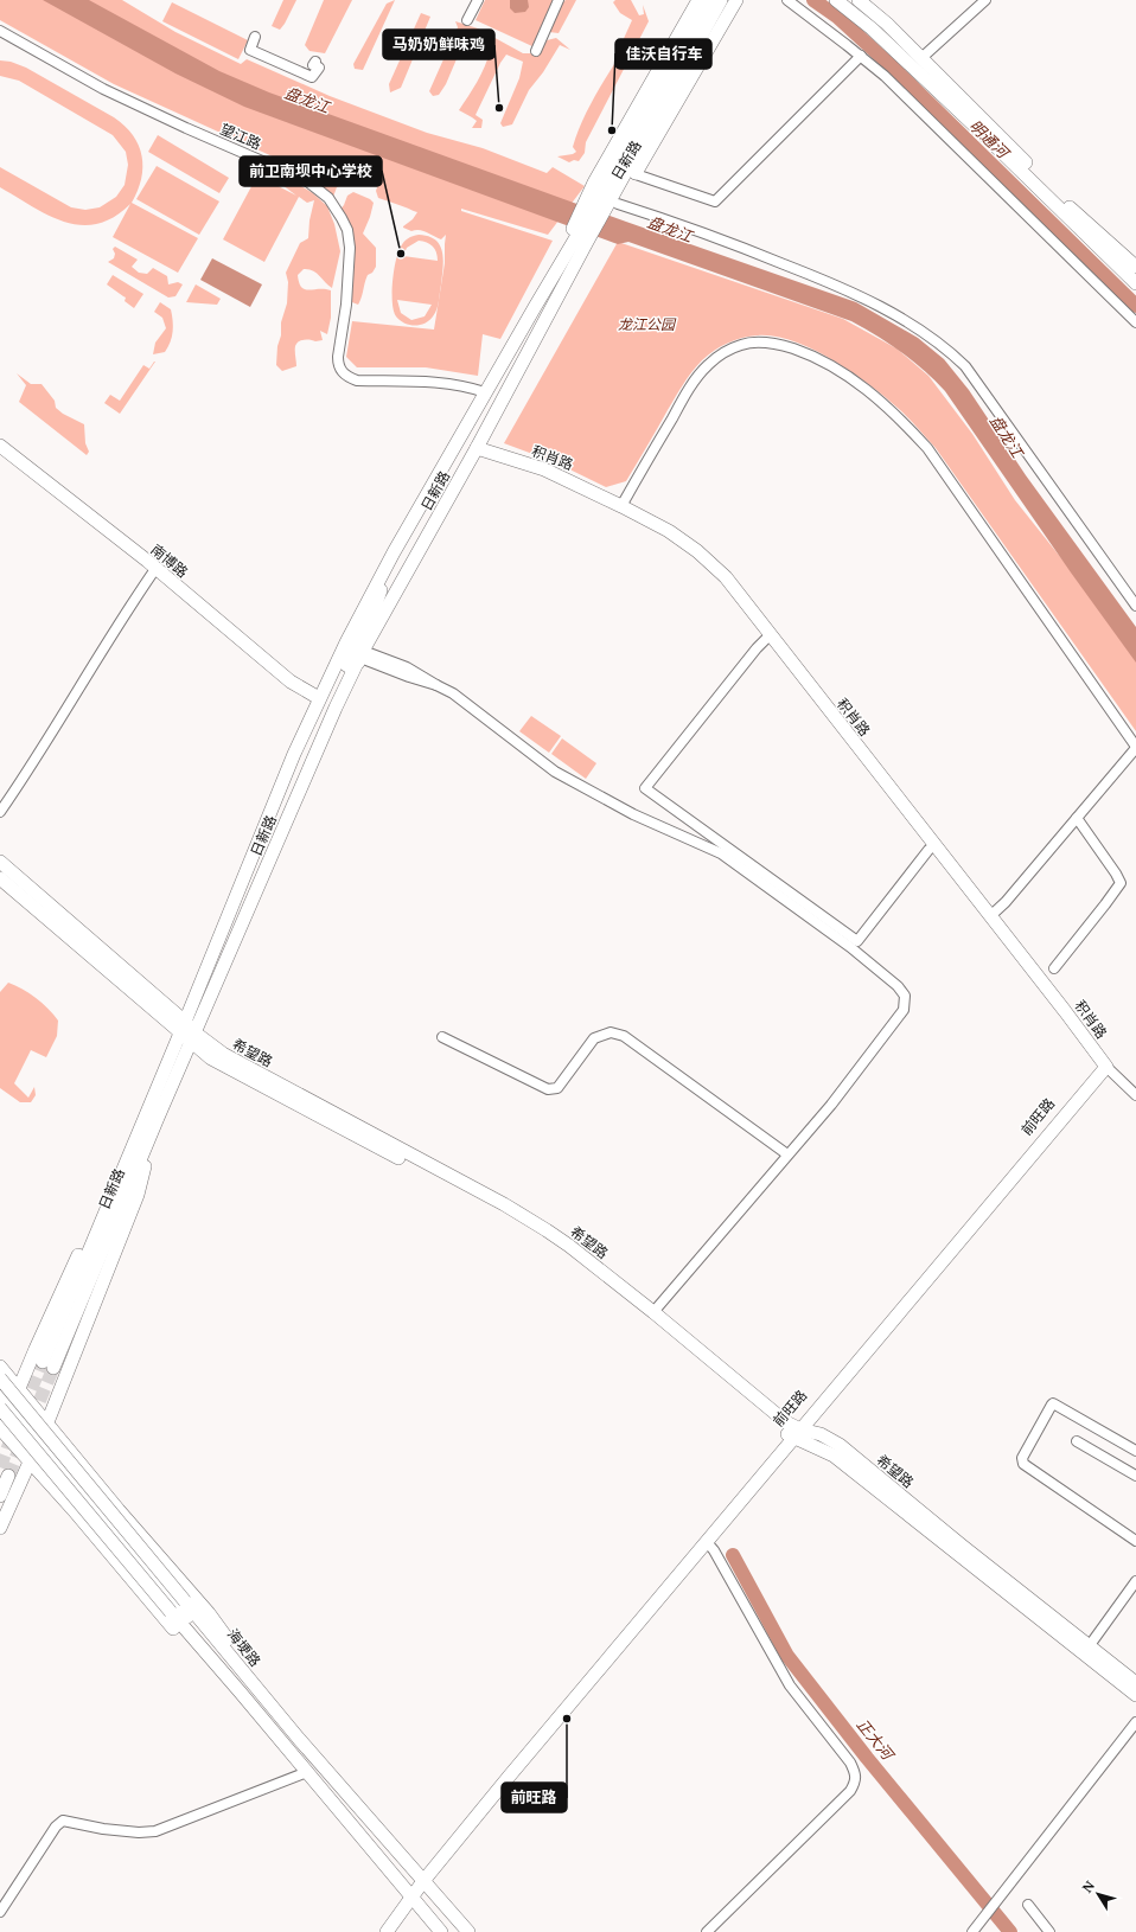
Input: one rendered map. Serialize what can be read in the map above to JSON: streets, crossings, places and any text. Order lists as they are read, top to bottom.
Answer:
{
  "streets": {
    "main road": [
      "日新路",
      "积肖路",
      "南博路",
      "希望路",
      "前旺路",
      "海埂路"
    ],
    "street": ["望江路"]
  },
  "crossings": [
    ["望江路", "日新路"],
    ["日新路", "积肖路"],
    ["日新路", "南博路"],
    ["日新路", "希望路"],
    ["积肖路", "前旺路"],
    ["希望路", "前旺路"],
    ["前旺路", "海埂路"]
  ],
  "water": ["盘龙江", "明通河", "正大河"],
  "parks": ["龙江公园"],
  "places": [
    "马奶奶鲜味鸡",
    "佳沃自行车",
    "前卫南坝中心学校",
    "前旺路"
  ],
  "north": "top left"
}
